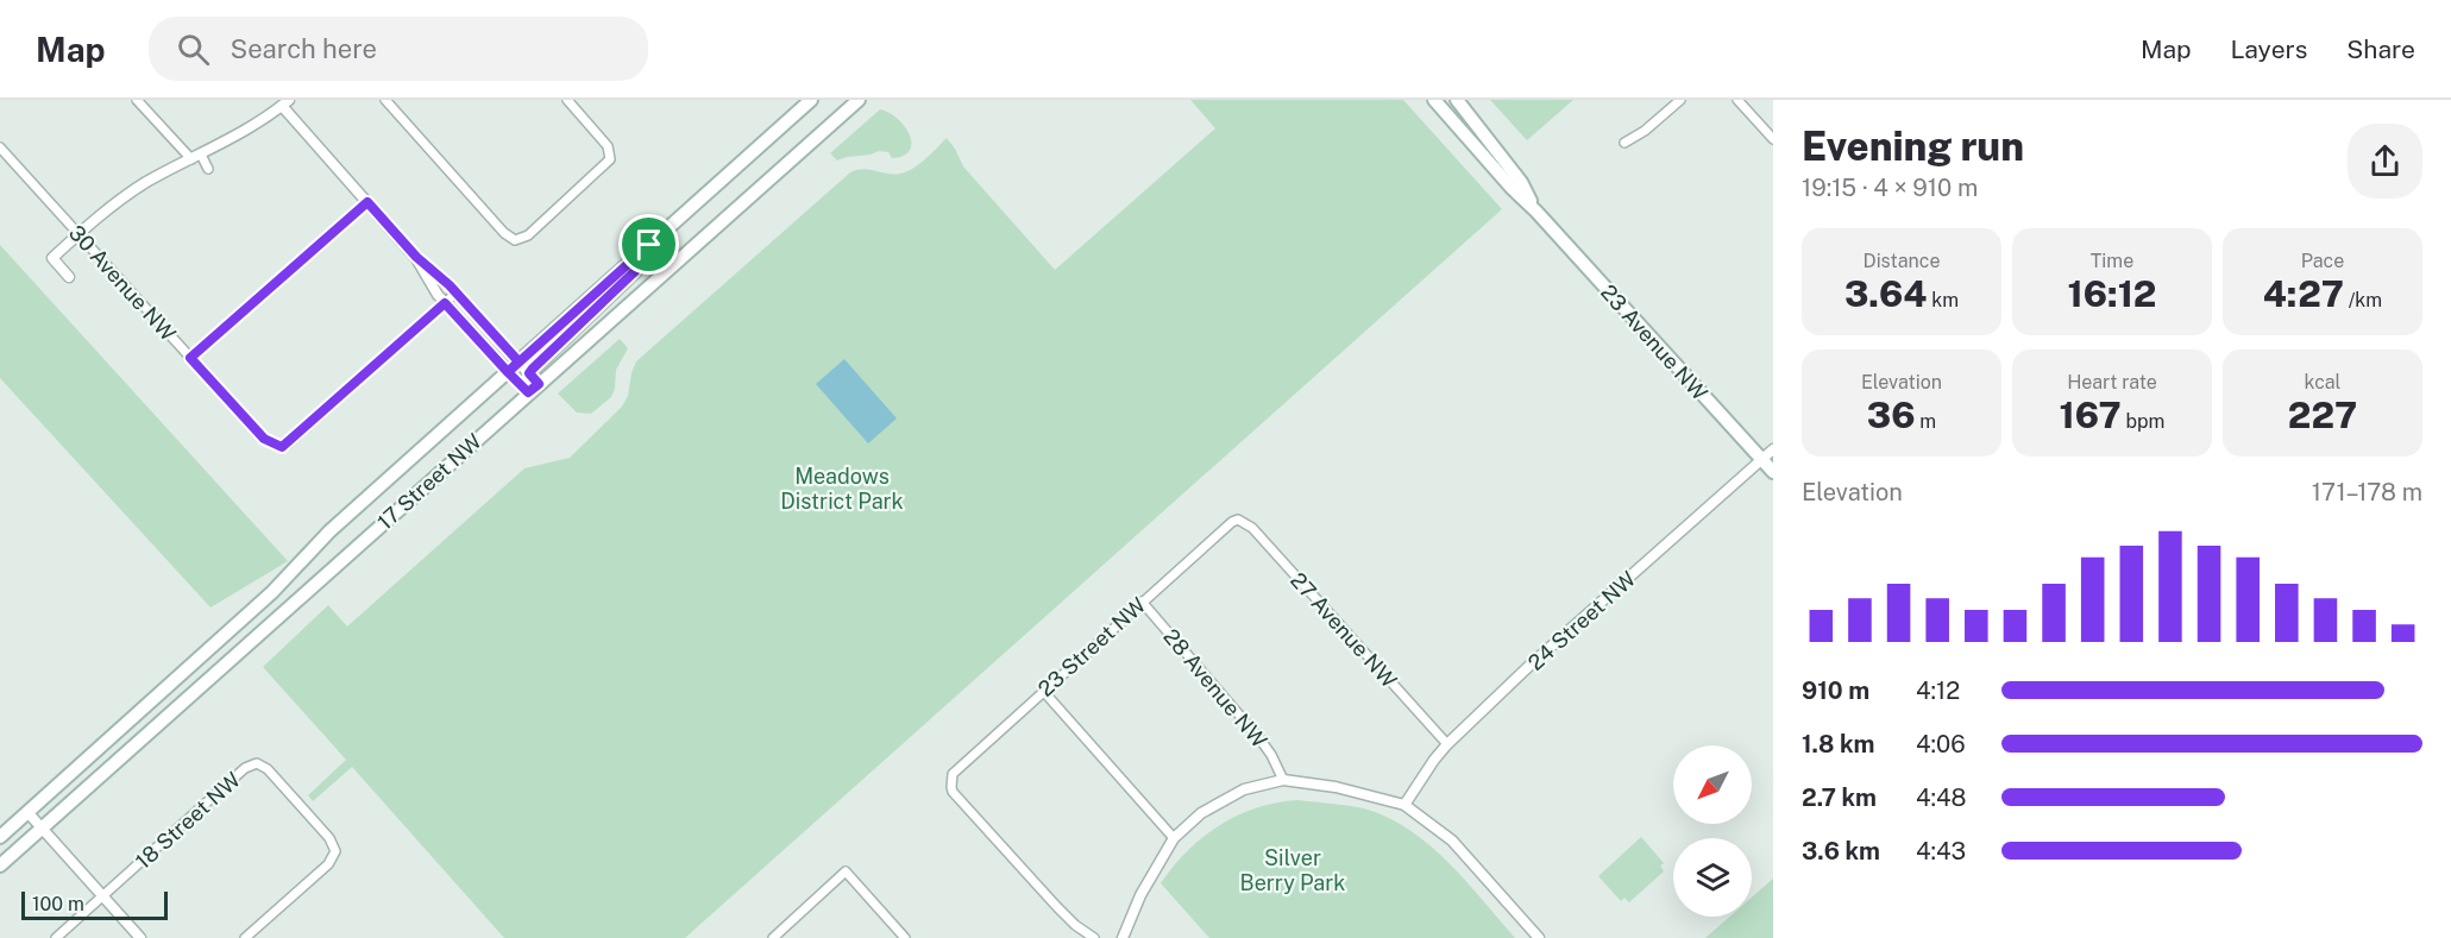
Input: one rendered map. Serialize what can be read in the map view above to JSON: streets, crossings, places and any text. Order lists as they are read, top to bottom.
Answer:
{
  "streets": {
    "main road": ["23 Avenue NW", "17 Street NW"],
    "street": [
      "30 Avenue NW",
      "24 Street NW",
      "27 Avenue NW",
      "23 Street NW",
      "28 Avenue NW",
      "18 Street NW"
    ]
  },
  "crossings": [
    ["23 Avenue NW", "24 Street NW"],
    ["24 Street NW", "27 Avenue NW"],
    ["27 Avenue NW", "23 Street NW"],
    ["23 Street NW", "28 Avenue NW"]
  ],
  "parks": ["Meadows District Park", "Silver Berry Park"],
  "scale_bar": "100 m",
  "north": "bottom left",
  "page": {
    "header": "Map",
    "search": "Search here",
    "nav": ["Map", "Layers", "Share"],
    "heading": ["Evening run", "19:15 · 4 × 910 m"],
    "stats": [
      ["Distance", "3.64 km"],
      ["Time", "16:12"],
      ["Pace", "4:27 /km"],
      ["Elevation", "36 m"],
      ["Heart rate", "167 bpm"],
      ["kcal", "227"]
    ],
    "chart": ["Elevation", "171–178 m"],
    "list": [
      {
        "name": "910 m",
        "note": "4:12"
      },
      {
        "name": "1.8 km",
        "note": "4:06"
      },
      {
        "name": "2.7 km",
        "note": "4:48"
      },
      {
        "name": "3.6 km",
        "note": "4:43"
      }
    ],
    "scale": "100 m"
  }
}
